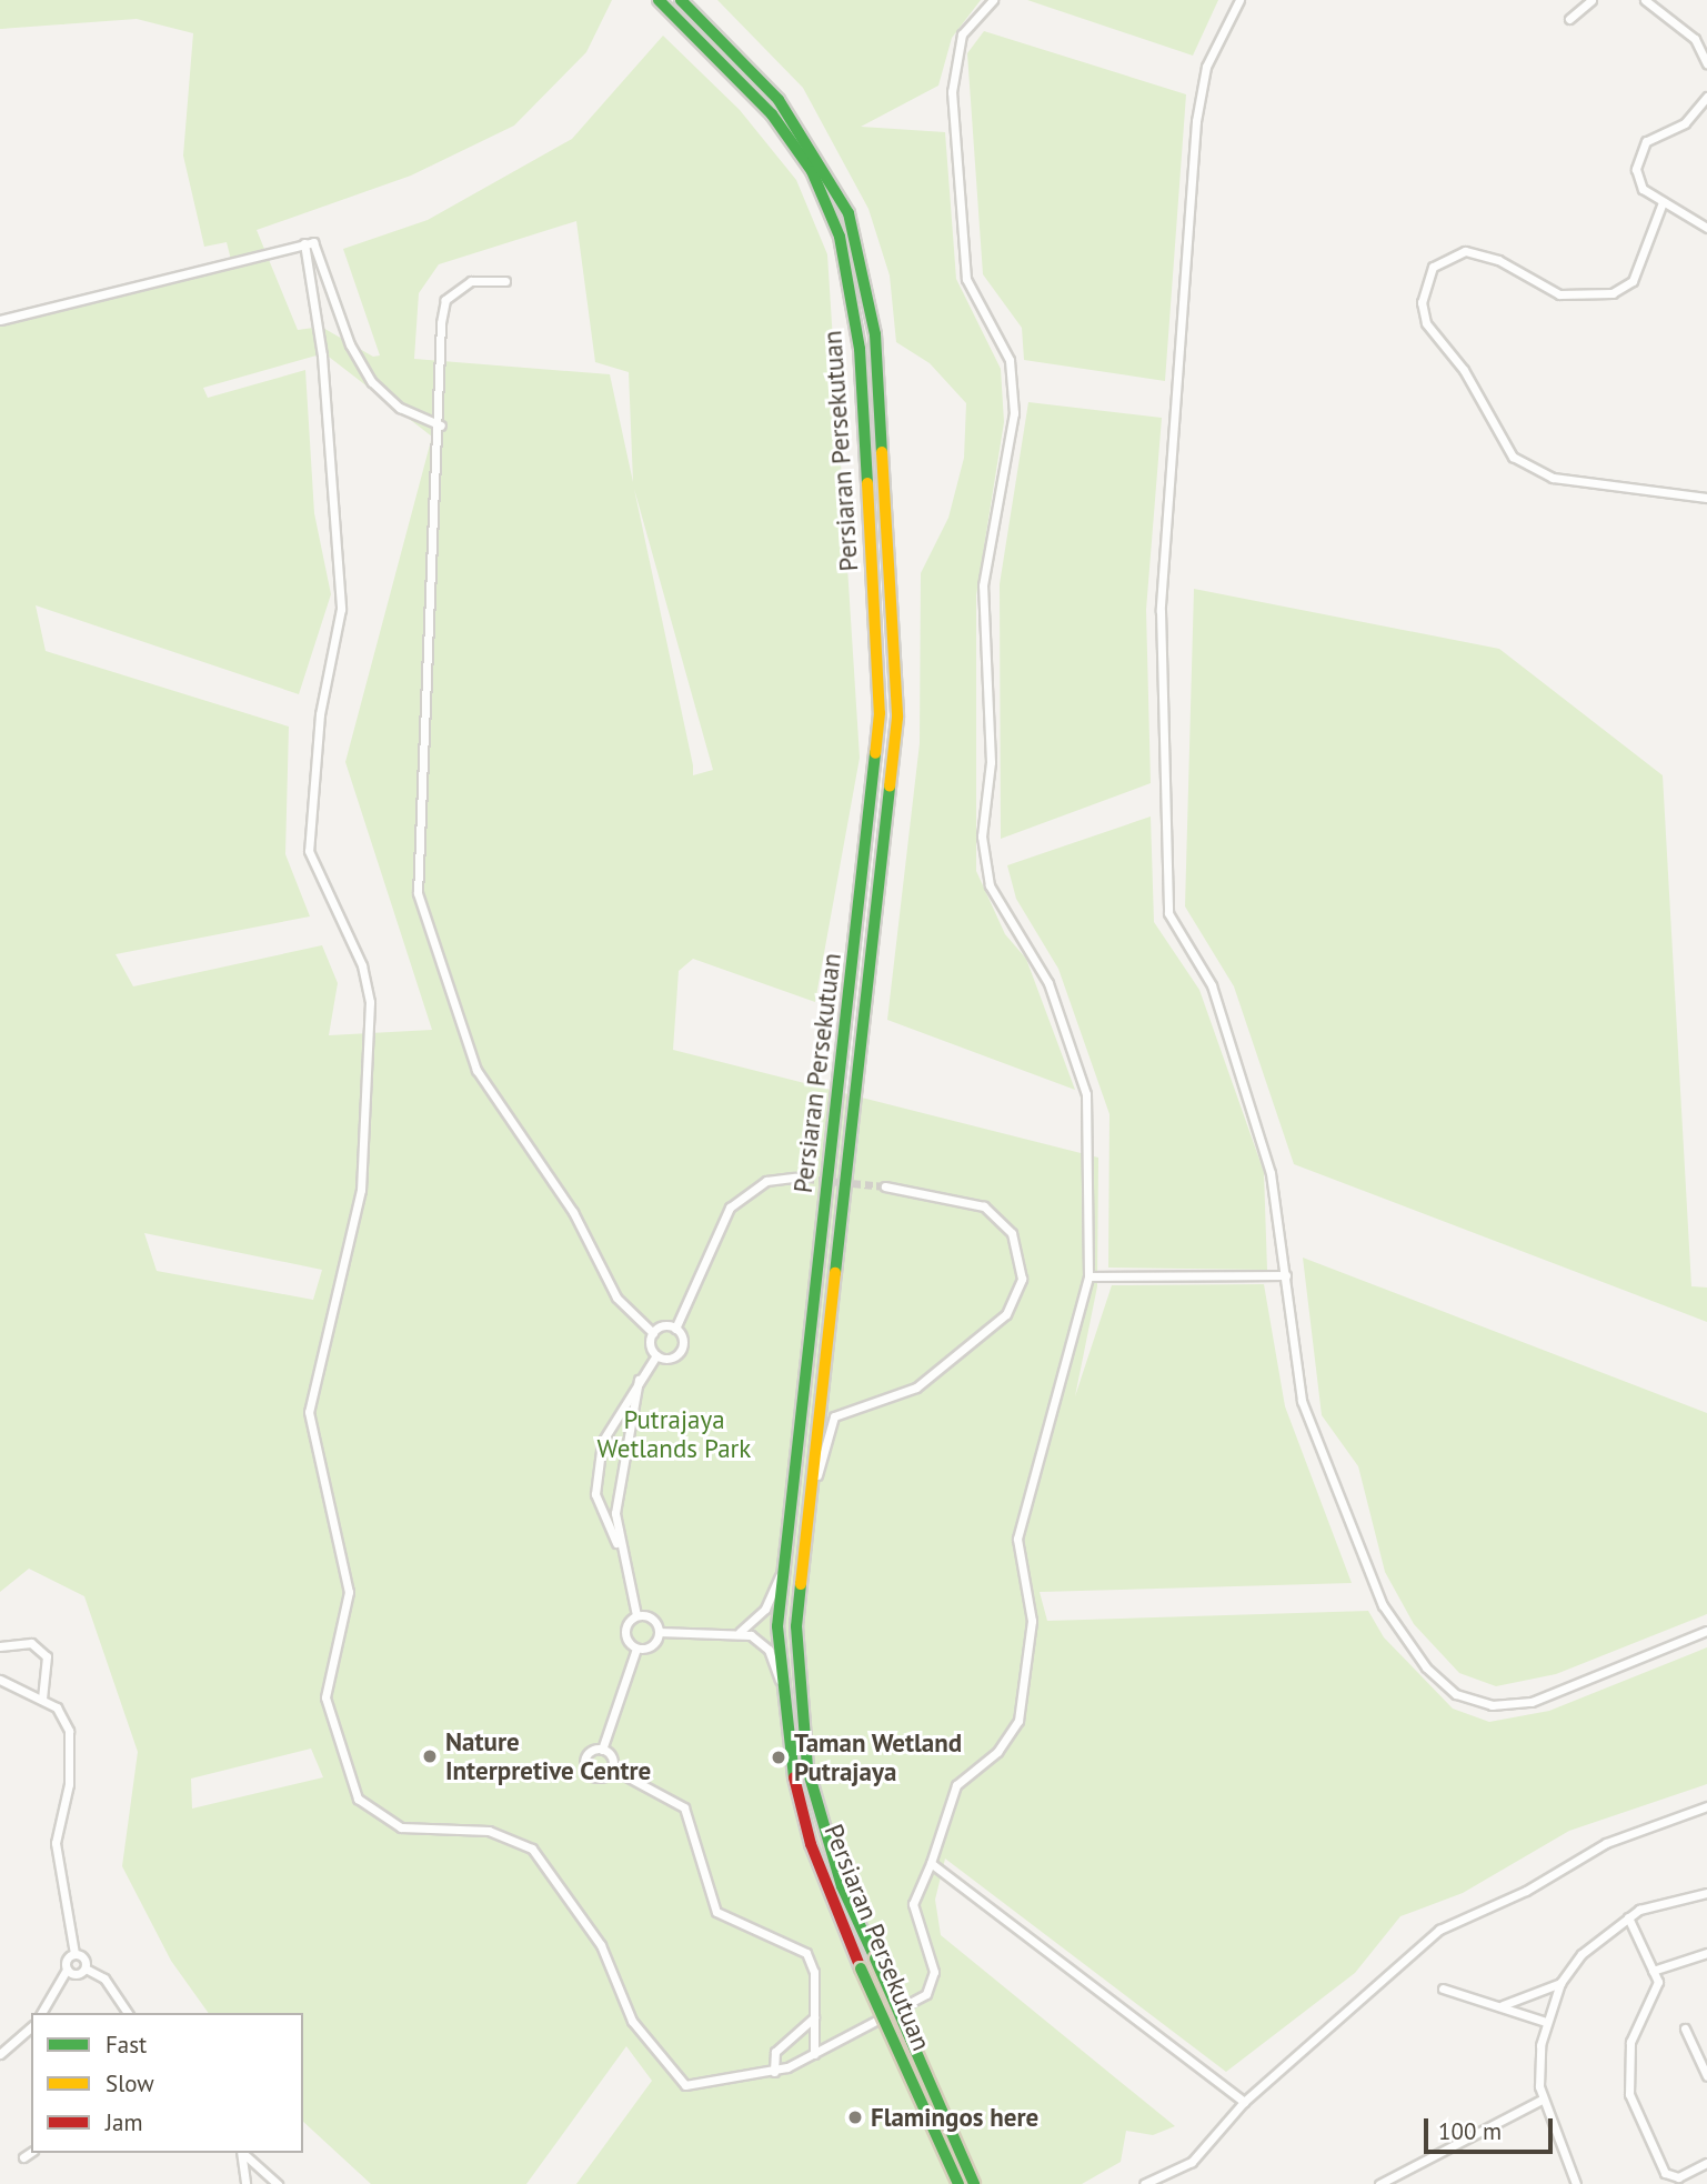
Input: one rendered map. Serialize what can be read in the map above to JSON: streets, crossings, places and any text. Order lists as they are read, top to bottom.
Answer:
{
  "streets": {
    "main road": ["Persiaran Persekutuan"]
  },
  "parks": ["Putrajaya Wetlands Park"],
  "places": ["Nature Interpretive Centre", "Taman Wetland Putrajaya", "Flamingos here"],
  "legend": ["Fast", "Slow", "Jam"],
  "scale_bar": "100 m"
}
